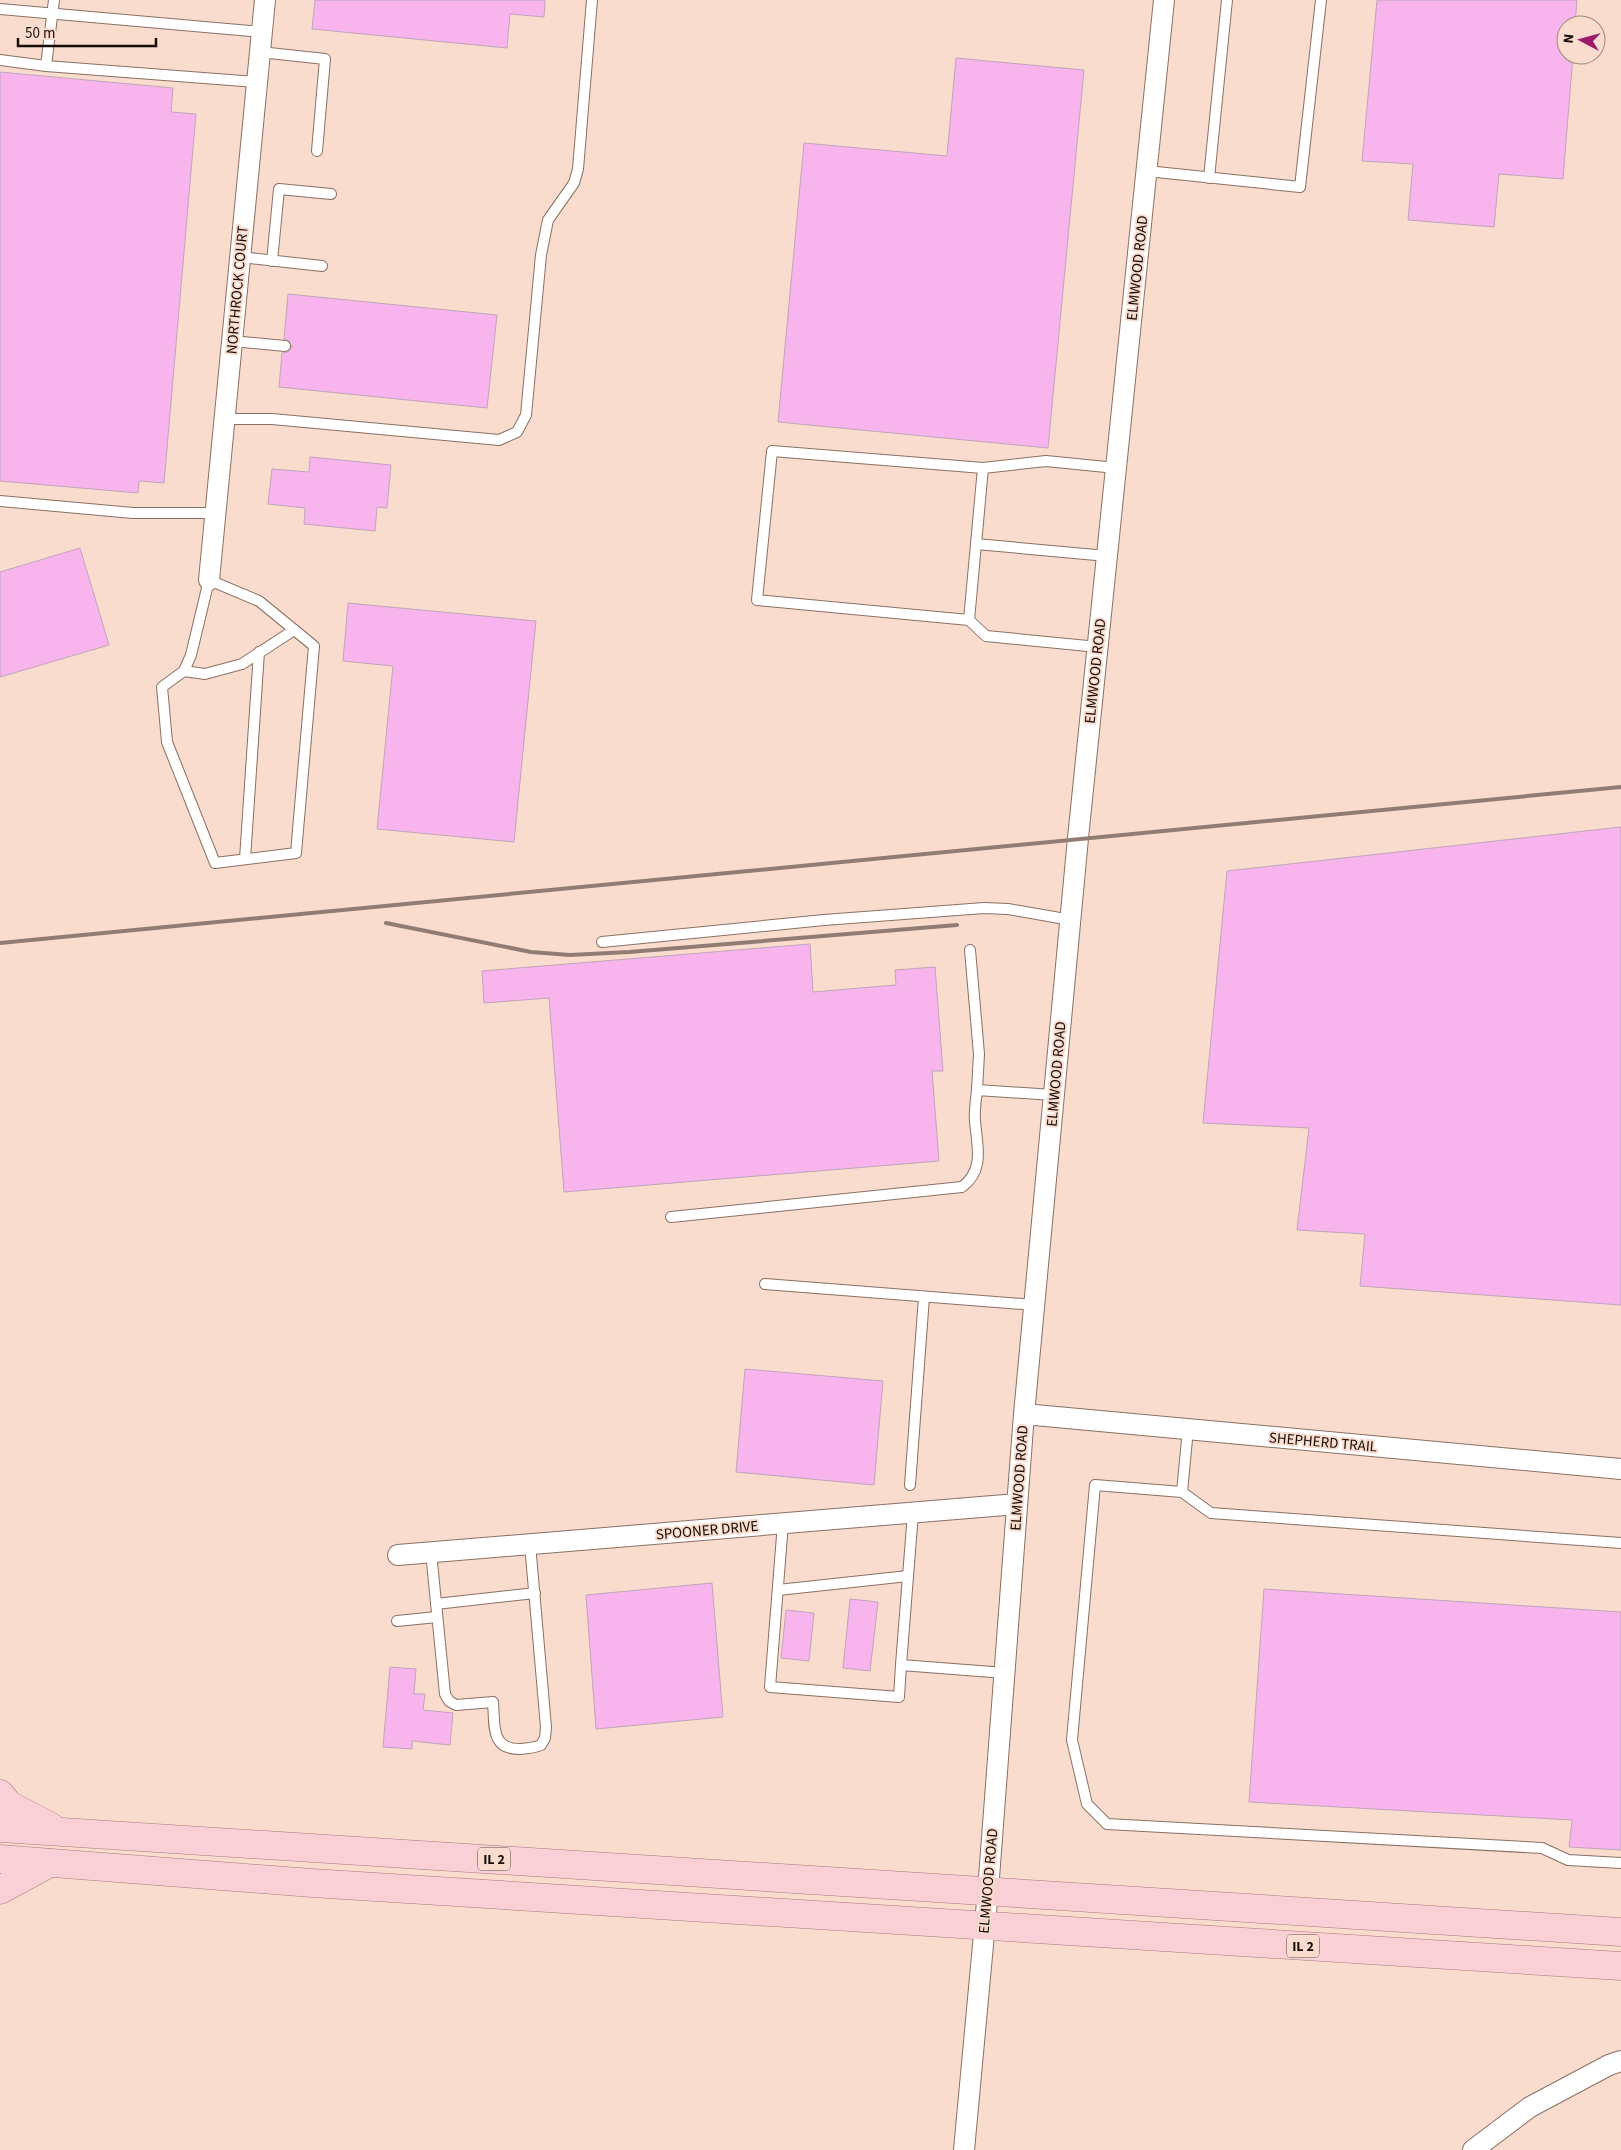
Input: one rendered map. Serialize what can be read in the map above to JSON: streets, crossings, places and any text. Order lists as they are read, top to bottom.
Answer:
{
  "streets": {
    "main road": ["IL 2"],
    "street": [
      "ELMWOOD ROAD",
      "NORTHROCK COURT",
      "SHEPHERD TRAIL",
      "SPOONER DRIVE"
    ]
  },
  "crossings": [
    ["ELMWOOD ROAD", "SHEPHERD TRAIL"],
    ["ELMWOOD ROAD", "SPOONER DRIVE"],
    ["ELMWOOD ROAD", "IL 2"]
  ],
  "scale_bar": "50 m",
  "north": "left"
}
